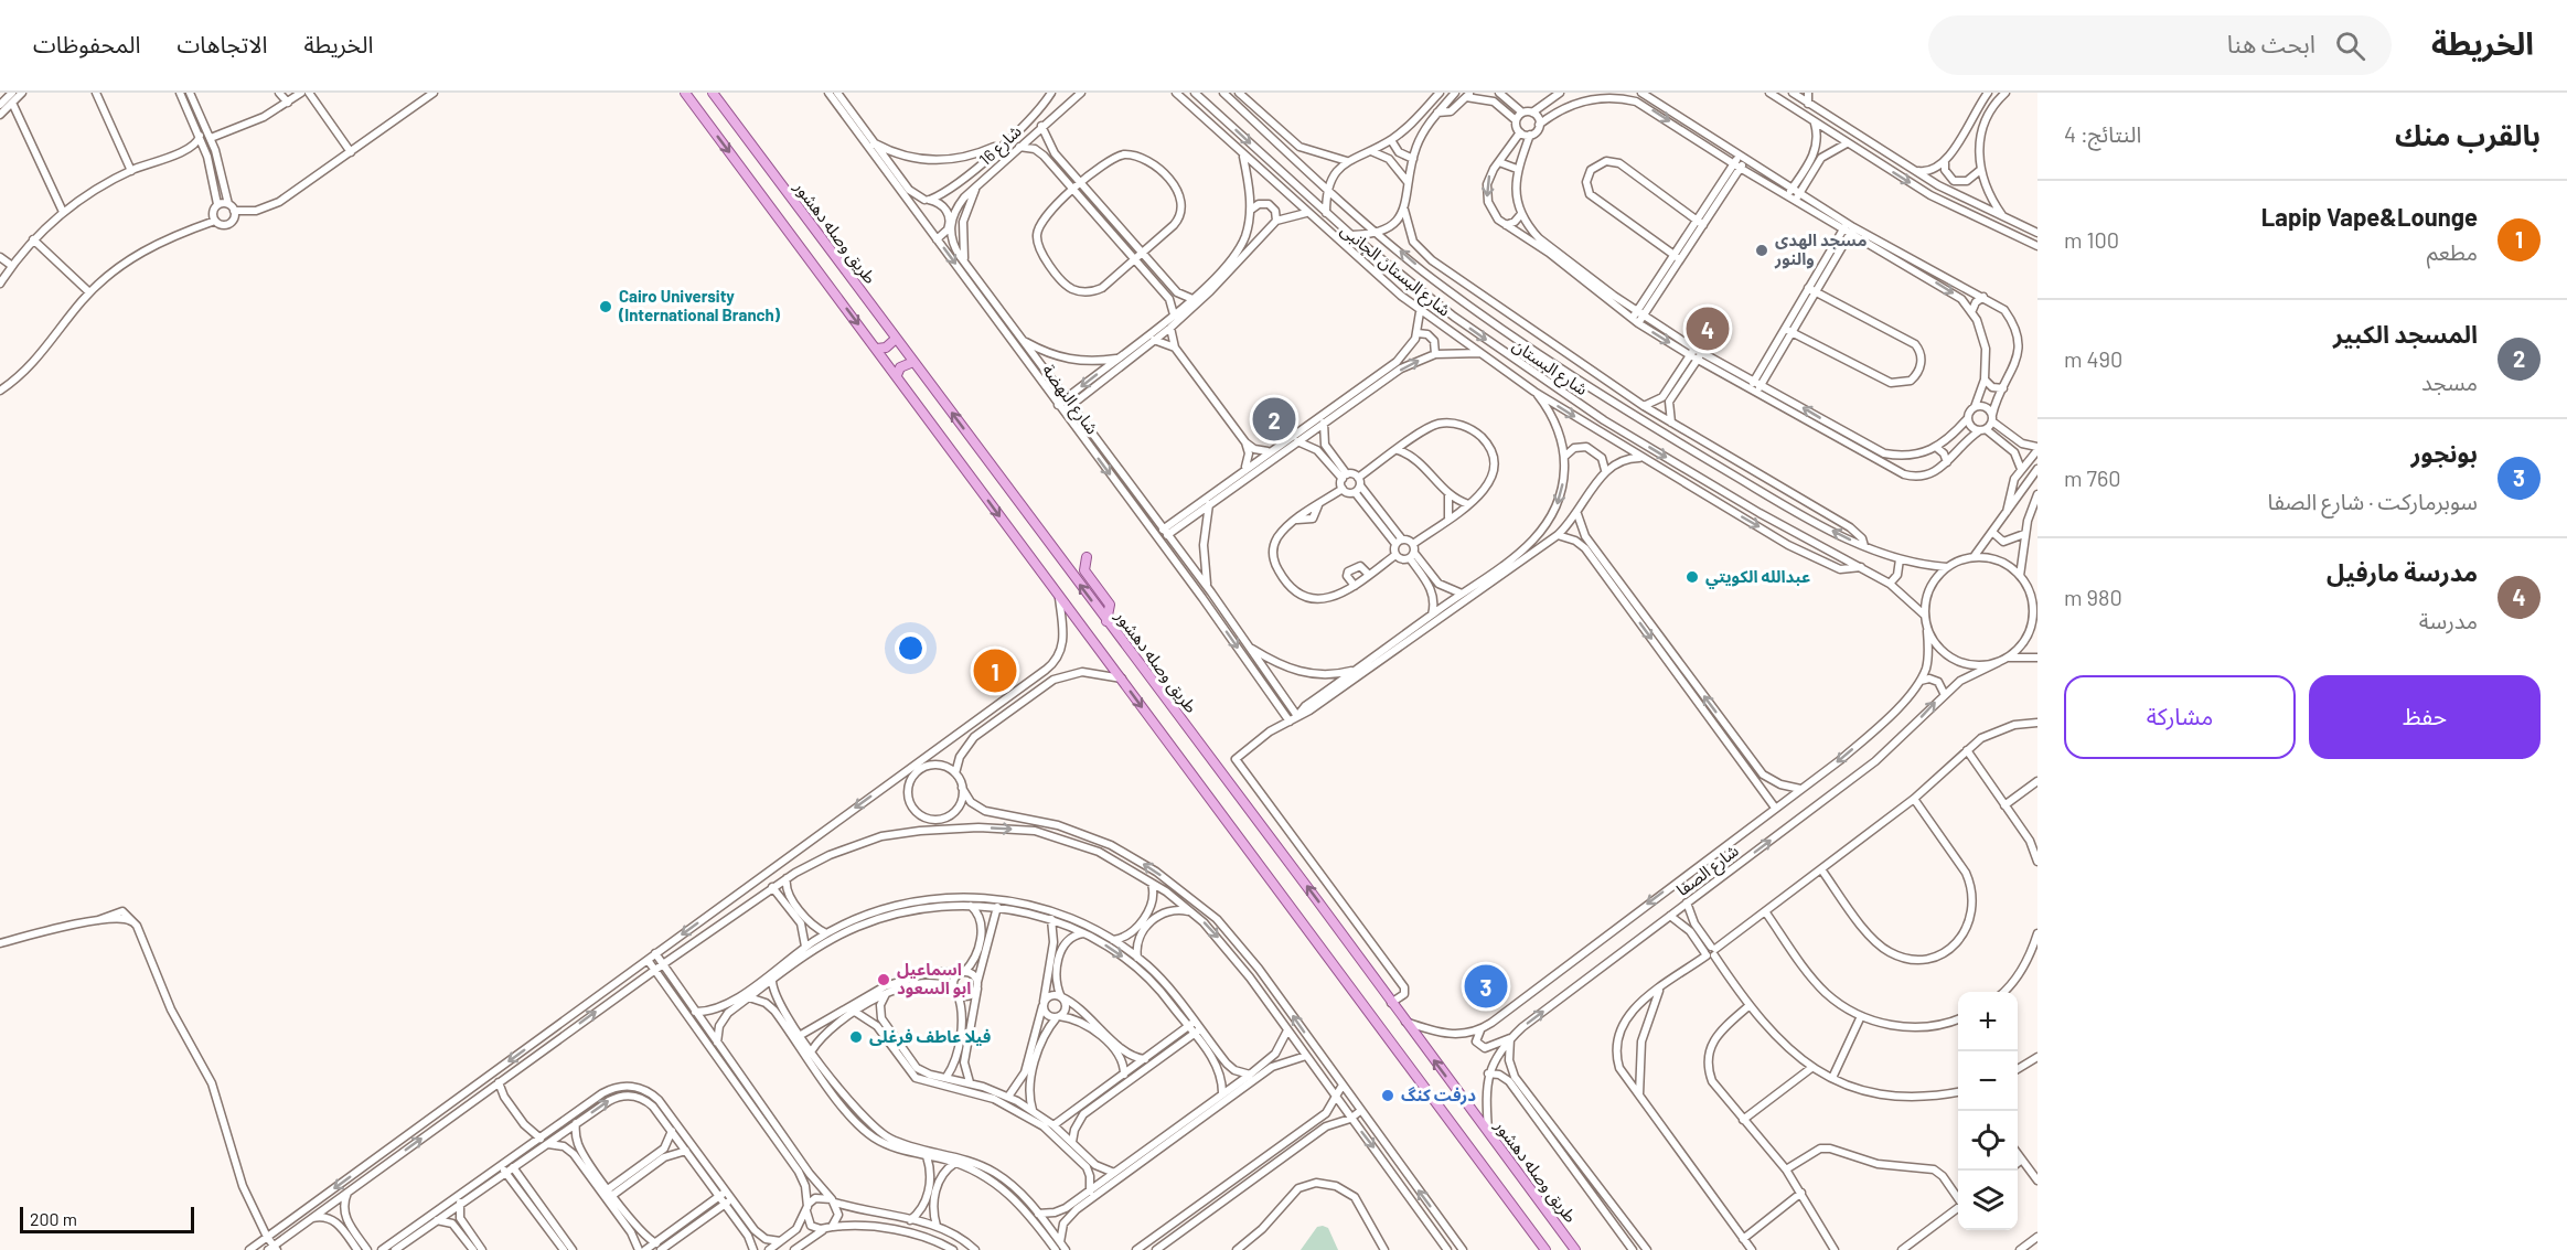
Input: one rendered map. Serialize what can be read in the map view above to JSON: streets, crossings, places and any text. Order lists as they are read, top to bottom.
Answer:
{
  "streets": {
    "main road": ["طريق وصله دهشور"],
    "street": [
      "شارع 16",
      "شارع البستان الجانبى",
      "شارع البستان",
      "شارع النهضة",
      "شارع الصفا"
    ]
  },
  "crossings": [
    ["شارع 16", "شارع النهضة"],
    ["طريق وصله دهشور", "شارع الصفا"],
    ["شارع البستان الجانبى", "شارع البستان"],
    ["شارع البستان", "شارع الصفا"]
  ],
  "places": [
    "مسجد الهدى والنور",
    "Cairo University (International Branch)",
    "عبدالله الكويتي",
    "اسماعيل ابو السعود",
    "فيلا عاطف فرغلى",
    "درفت كنگ"
  ],
  "scale_bar": "200 m",
  "page": {
    "header": "الخريطة",
    "search": "ابحث هنا",
    "nav": ["الخريطة", "الاتجاهات", "المحفوظات"],
    "heading": ["بالقرب منك", "النتائج: 4"],
    "list": [
      {
        "mark": "1",
        "name": "Lapip Vape&Lounge",
        "note": "مطعم",
        "value": "100 m"
      },
      {
        "mark": "2",
        "name": "المسجد الكبير",
        "note": "مسجد",
        "value": "490 m"
      },
      {
        "mark": "3",
        "name": "بونجور",
        "note": "سوبرماركت · شارع الصفا",
        "value": "760 m"
      },
      {
        "mark": "4",
        "name": "مدرسة مارفيل",
        "note": "مدرسة",
        "value": "980 m"
      }
    ],
    "pins": [
      "4",
      "2",
      "1",
      "3"
    ],
    "buttons": ["حفظ", "مشاركة"],
    "map_buttons": ["+", "−"],
    "scale": "200 m"
  }
}
